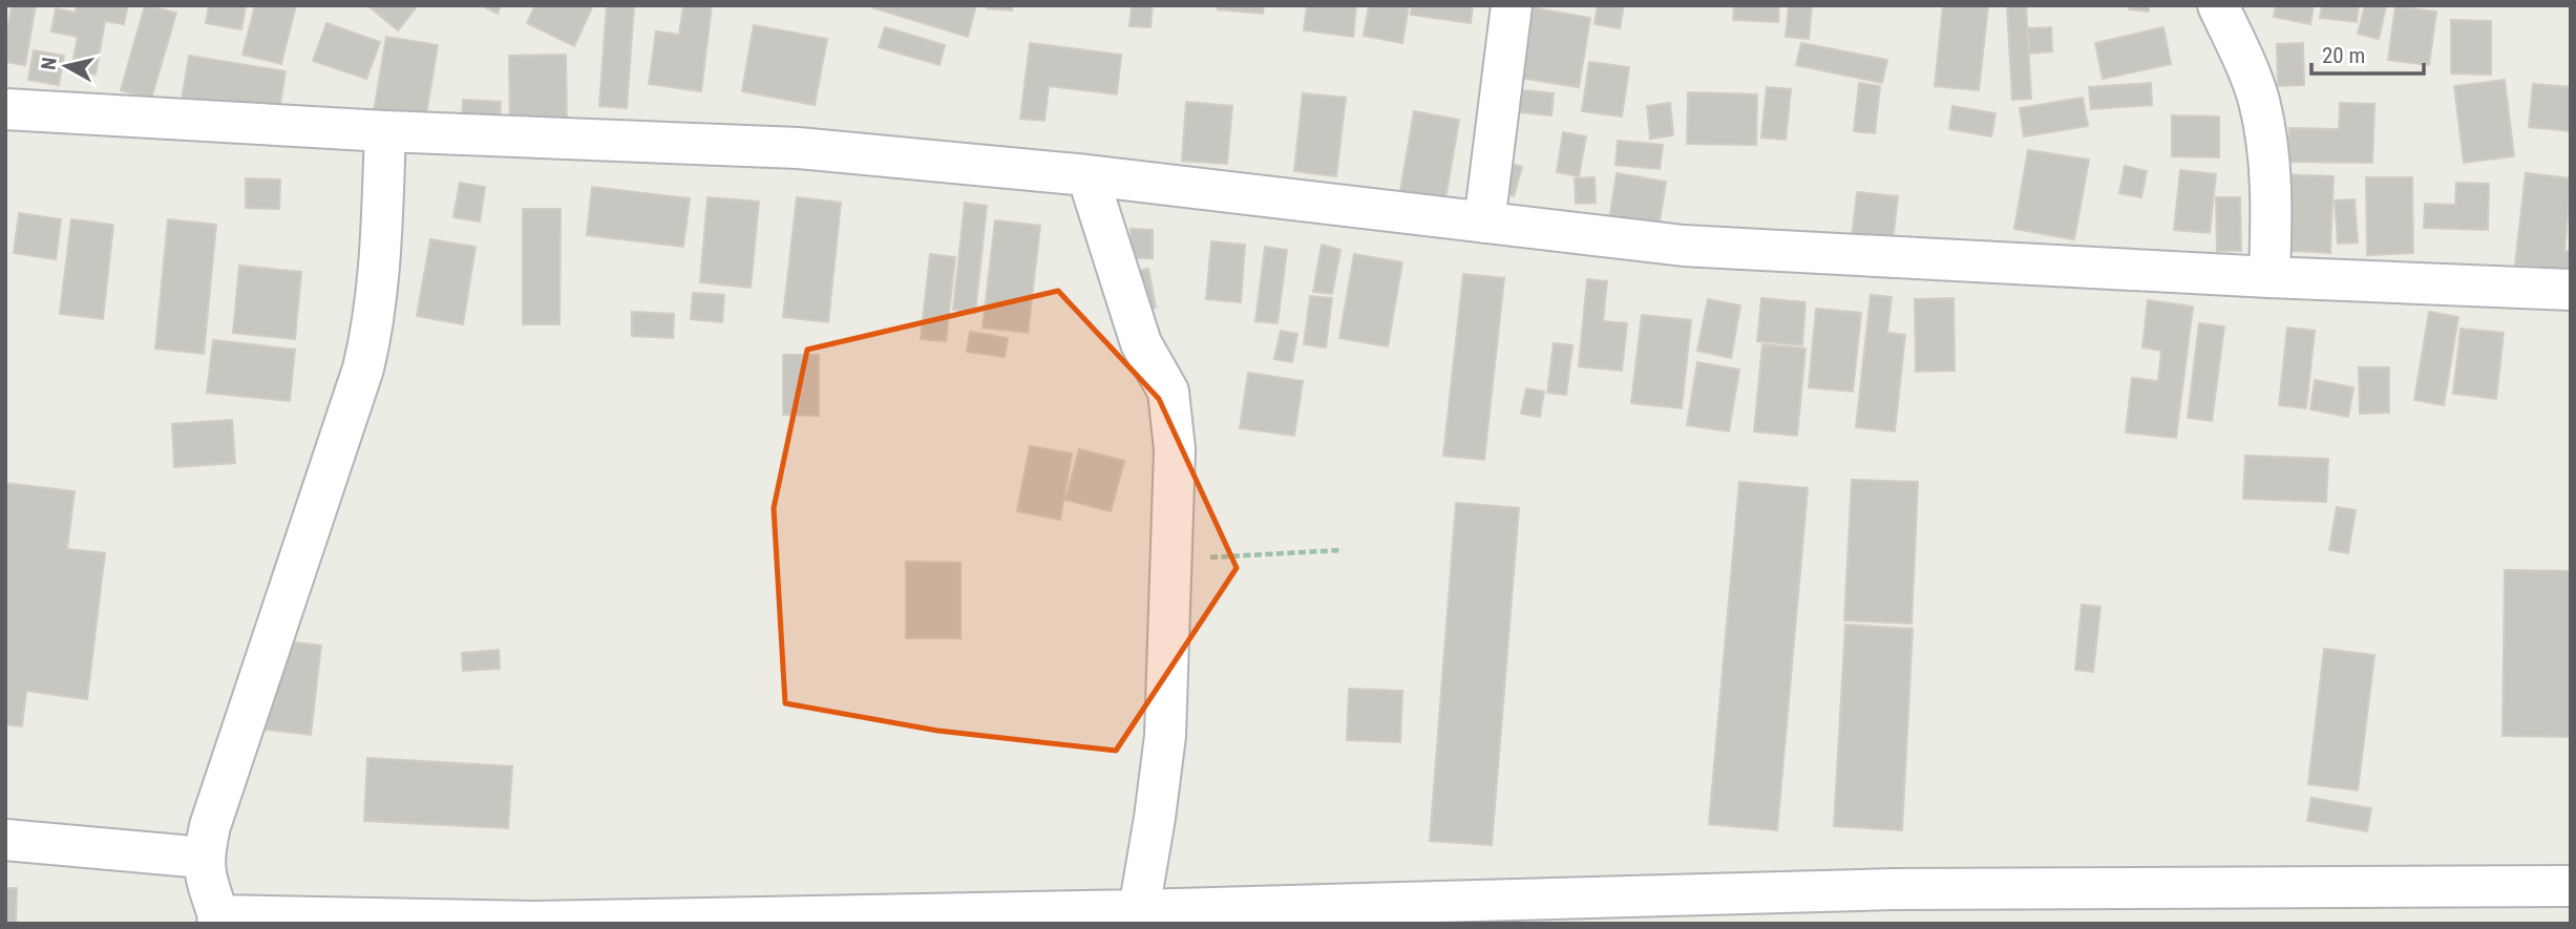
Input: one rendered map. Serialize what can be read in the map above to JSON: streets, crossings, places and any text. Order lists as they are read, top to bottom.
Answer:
{
  "scale_bar": "20 m",
  "north": "left"
}
